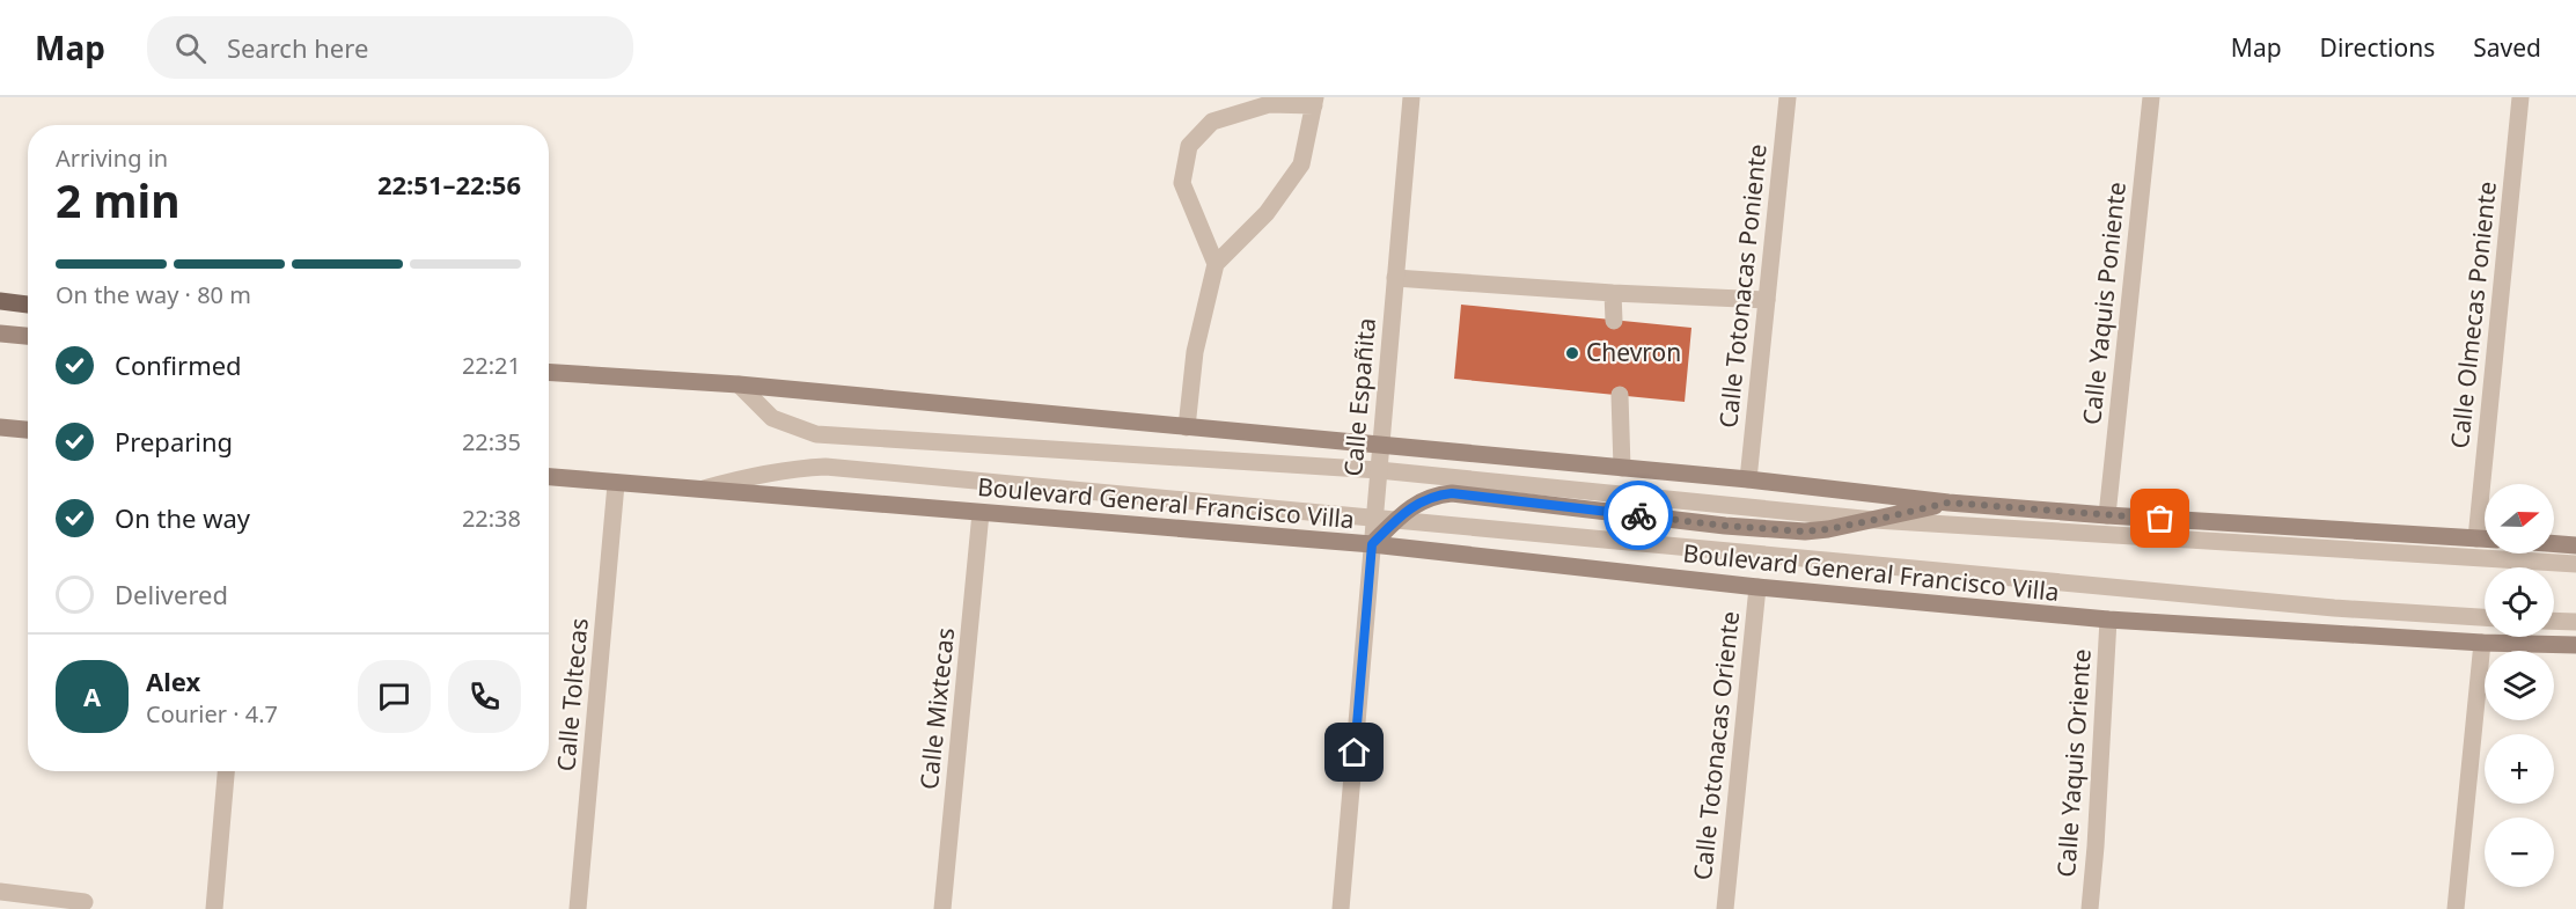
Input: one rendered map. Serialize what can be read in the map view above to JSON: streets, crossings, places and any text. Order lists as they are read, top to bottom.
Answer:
{
  "streets": {
    "main road": ["Boulevard General Francisco Villa"],
    "street": [
      "Calle Totonacas Poniente",
      "Calle Yaquis Poniente",
      "Calle Olmecas Poniente",
      "Calle Españita",
      "Calle Toltecas",
      "Calle Mixtecas",
      "Calle Totonacas Oriente",
      "Calle Yaquis Oriente"
    ]
  },
  "crossings": [
    ["Calle Españita", "Boulevard General Francisco Villa"],
    ["Boulevard General Francisco Villa", "Calle Toltecas"],
    ["Boulevard General Francisco Villa", "Calle Mixtecas"],
    ["Boulevard General Francisco Villa", "Calle Totonacas Oriente"],
    ["Boulevard General Francisco Villa", "Calle Yaquis Oriente"]
  ],
  "places": ["Chevron"],
  "north": "right",
  "page": {
    "header": "Map",
    "search": "Search here",
    "nav": ["Map", "Directions", "Saved"],
    "heading": ["2 min", "Arriving in", "22:51–22:56"],
    "panel": ["Alex", "Courier · 4.7"],
    "bar": "On the way · 80 m",
    "list": [
      ["Confirmed", "22:21"],
      ["Preparing", "22:35"],
      ["On the way", "22:38"],
      "Delivered"
    ],
    "map_buttons": ["+", "−"],
    "round": "A"
  }
}
